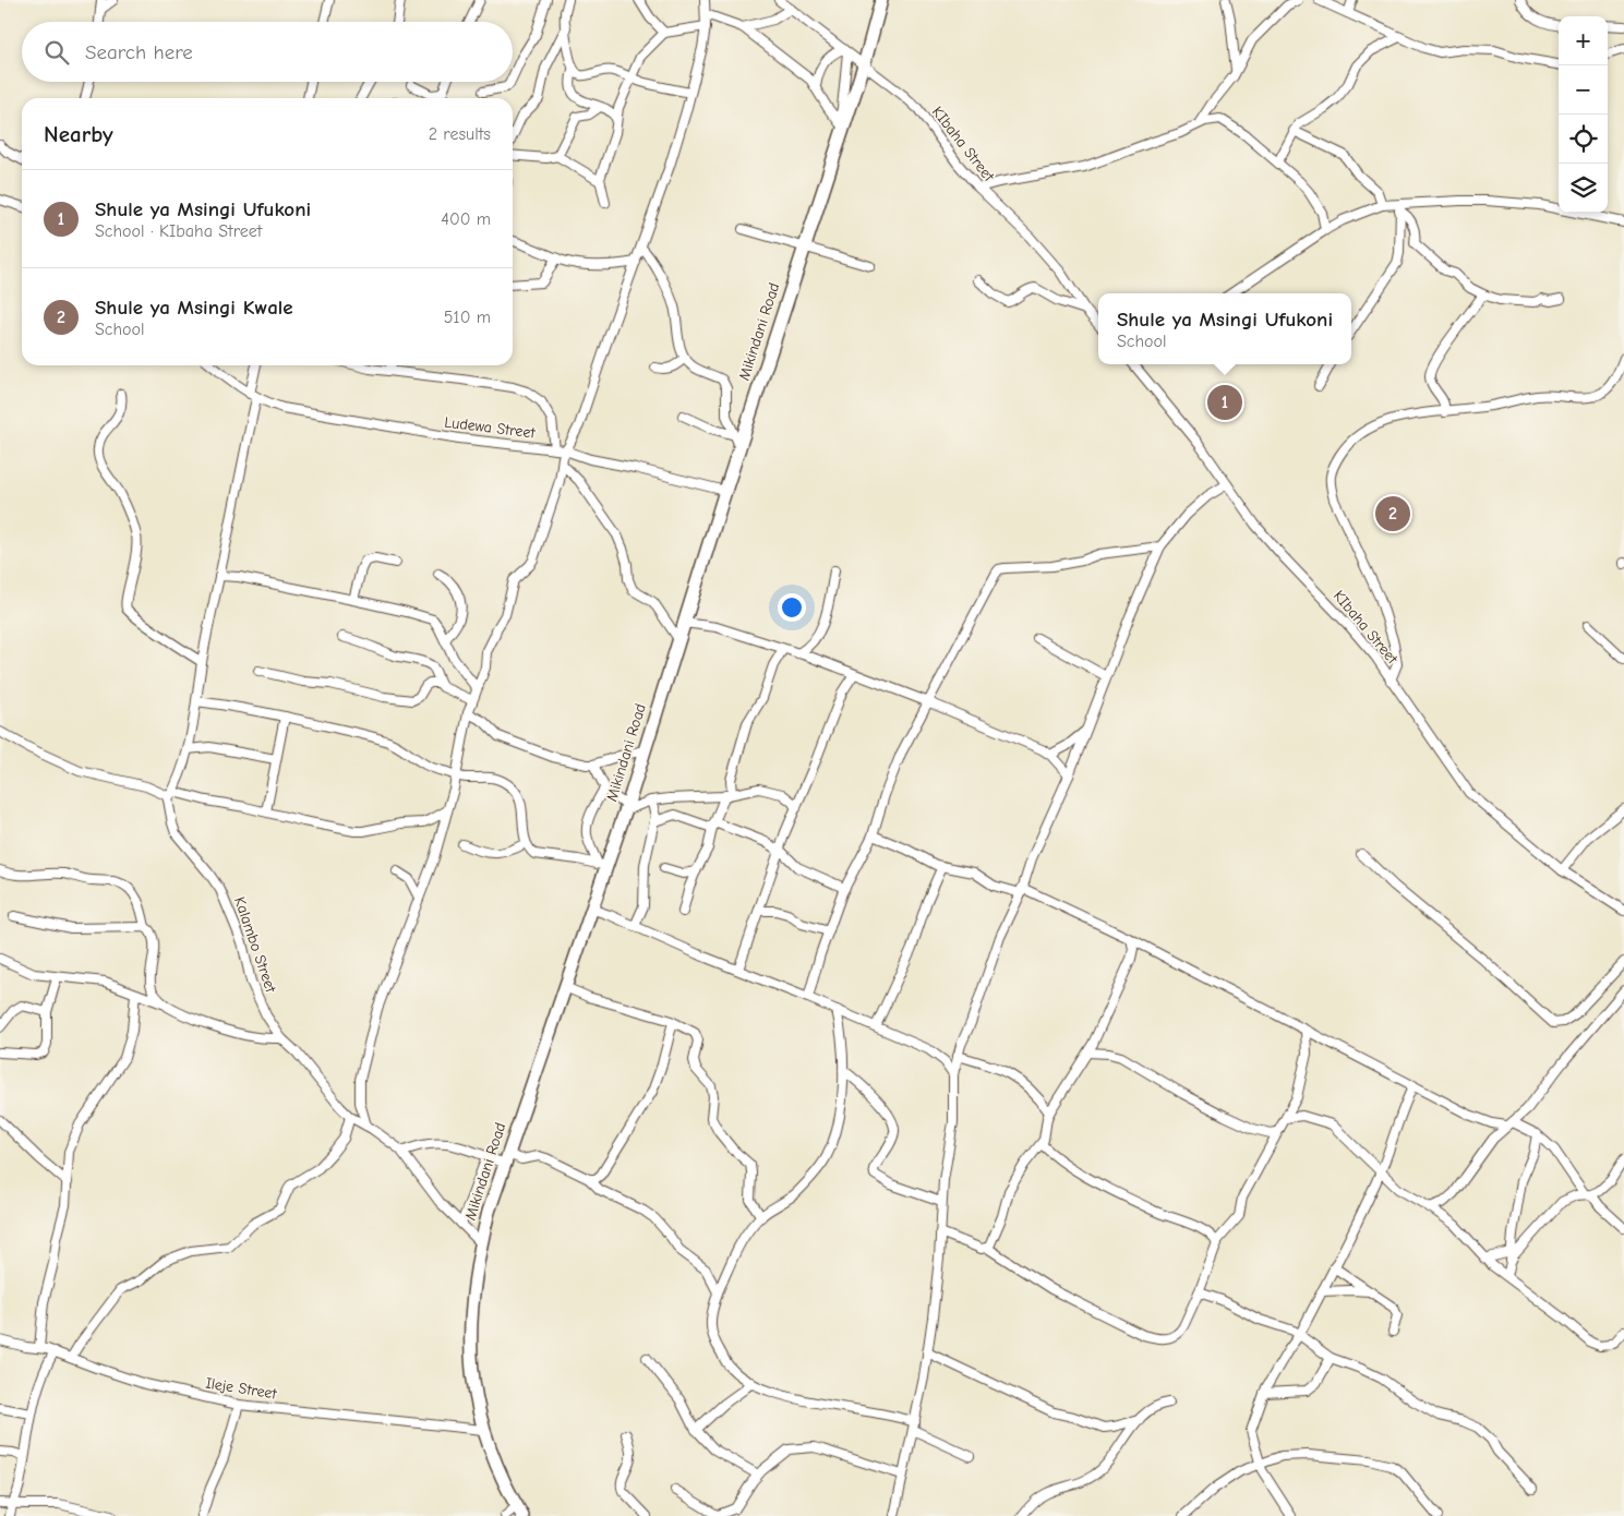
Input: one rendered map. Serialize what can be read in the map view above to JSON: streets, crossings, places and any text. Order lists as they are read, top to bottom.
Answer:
{
  "streets": {
    "highway": ["Mikindani Road"],
    "street": [
      "KIbaha Street",
      "Ludewa Street",
      "Kalambo Street",
      "Ileje Street"
    ]
  },
  "crossings": [
    ["KIbaha Street", "Mikindani Road"],
    ["Mikindani Road", "Ludewa Street"],
    ["Mikindani Road", "Kalambo Street"],
    ["Mikindani Road", "Ileje Street"]
  ],
  "page": {
    "map_buttons": ["+", "−"],
    "search": "Search here",
    "heading": ["Nearby", "2 results"],
    "list": [
      {
        "mark": "1",
        "name": "Shule ya Msingi Ufukoni",
        "note": "School · KIbaha Street",
        "value": "400 m"
      },
      {
        "mark": "2",
        "name": "Shule ya Msingi Kwale",
        "note": "School",
        "value": "510 m"
      }
    ],
    "popup": ["Shule ya Msingi Ufukoni", "School"],
    "pins": ["1", "2"]
  }
}
